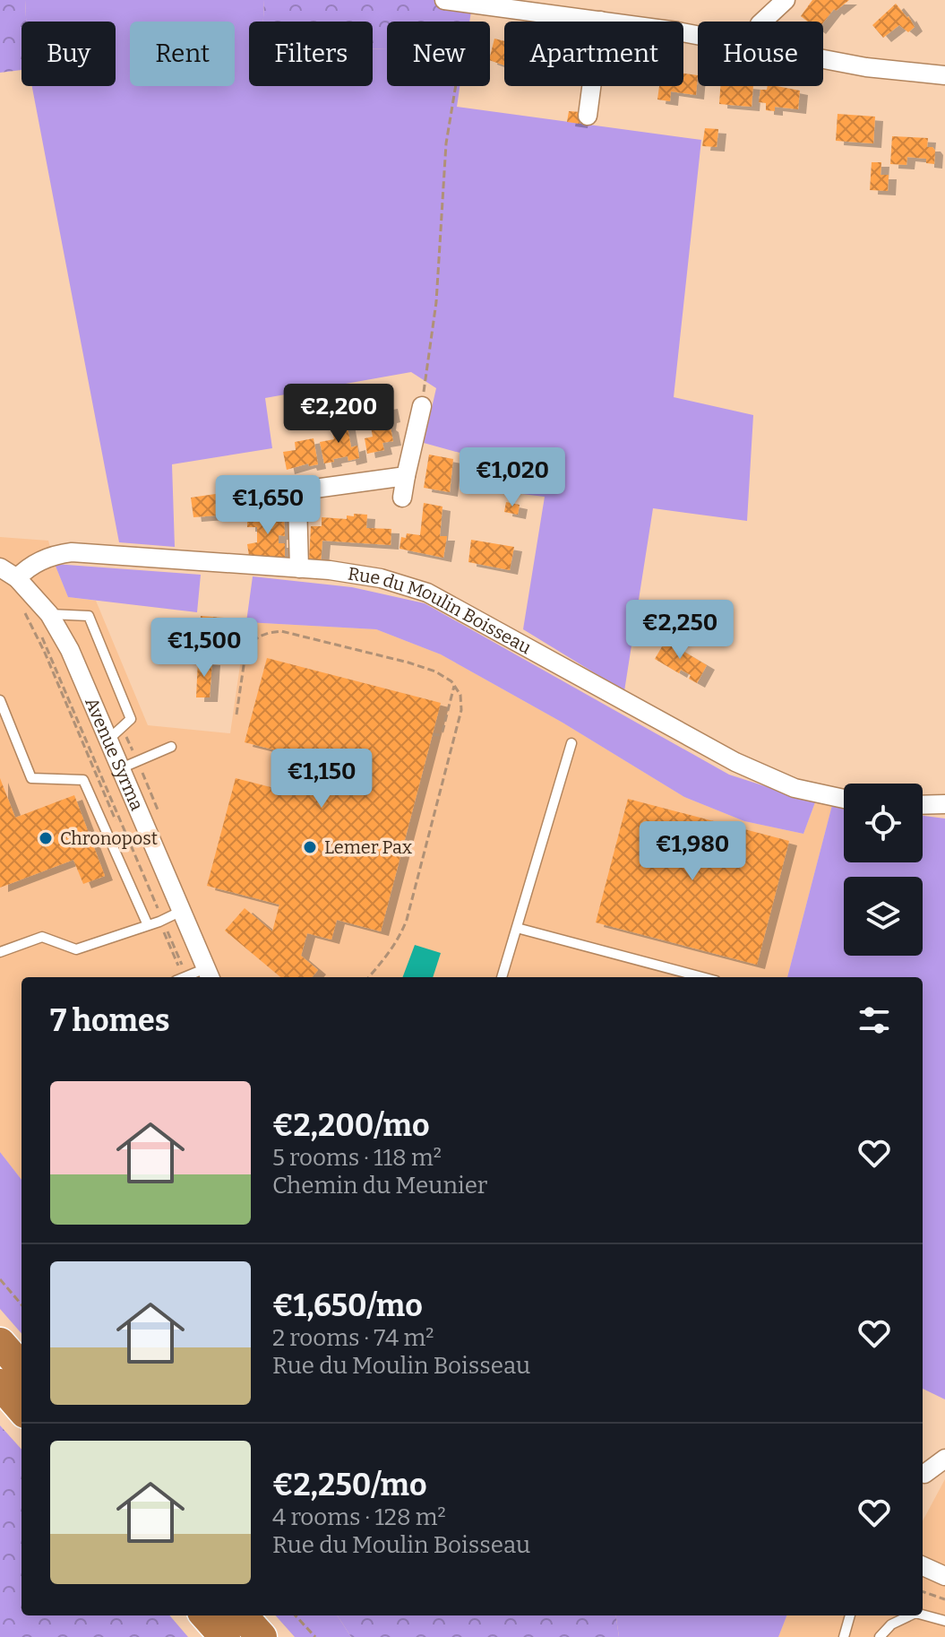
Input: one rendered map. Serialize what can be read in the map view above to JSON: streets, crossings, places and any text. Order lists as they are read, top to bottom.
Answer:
{
  "streets": {
    "street": ["Rue du Moulin Boisseau", "Avenue Syrma"]
  },
  "crossings": [
    ["Rue du Moulin Boisseau", "Avenue Syrma"]
  ],
  "places": ["Chronopost", "Lemer Pax"],
  "page": {
    "chip": [
      "Buy",
      "Rent",
      "Filters",
      "New",
      "Apartment",
      "House"
    ],
    "price": [
      "€2,200",
      "€1,020",
      "€1,650",
      "€2,250",
      "€1,500",
      "€1,150",
      "€1,980"
    ],
    "heading": "7 homes",
    "list": [
      {
        "name": "€2,200/mo",
        "note": "5 rooms · 118 m² · Chemin du Meunier"
      },
      {
        "name": "€1,650/mo",
        "note": "2 rooms · 74 m² · Rue du Moulin Boisseau"
      },
      {
        "name": "€2,250/mo",
        "note": "4 rooms · 128 m² · Rue du Moulin Boisseau"
      }
    ]
  }
}
